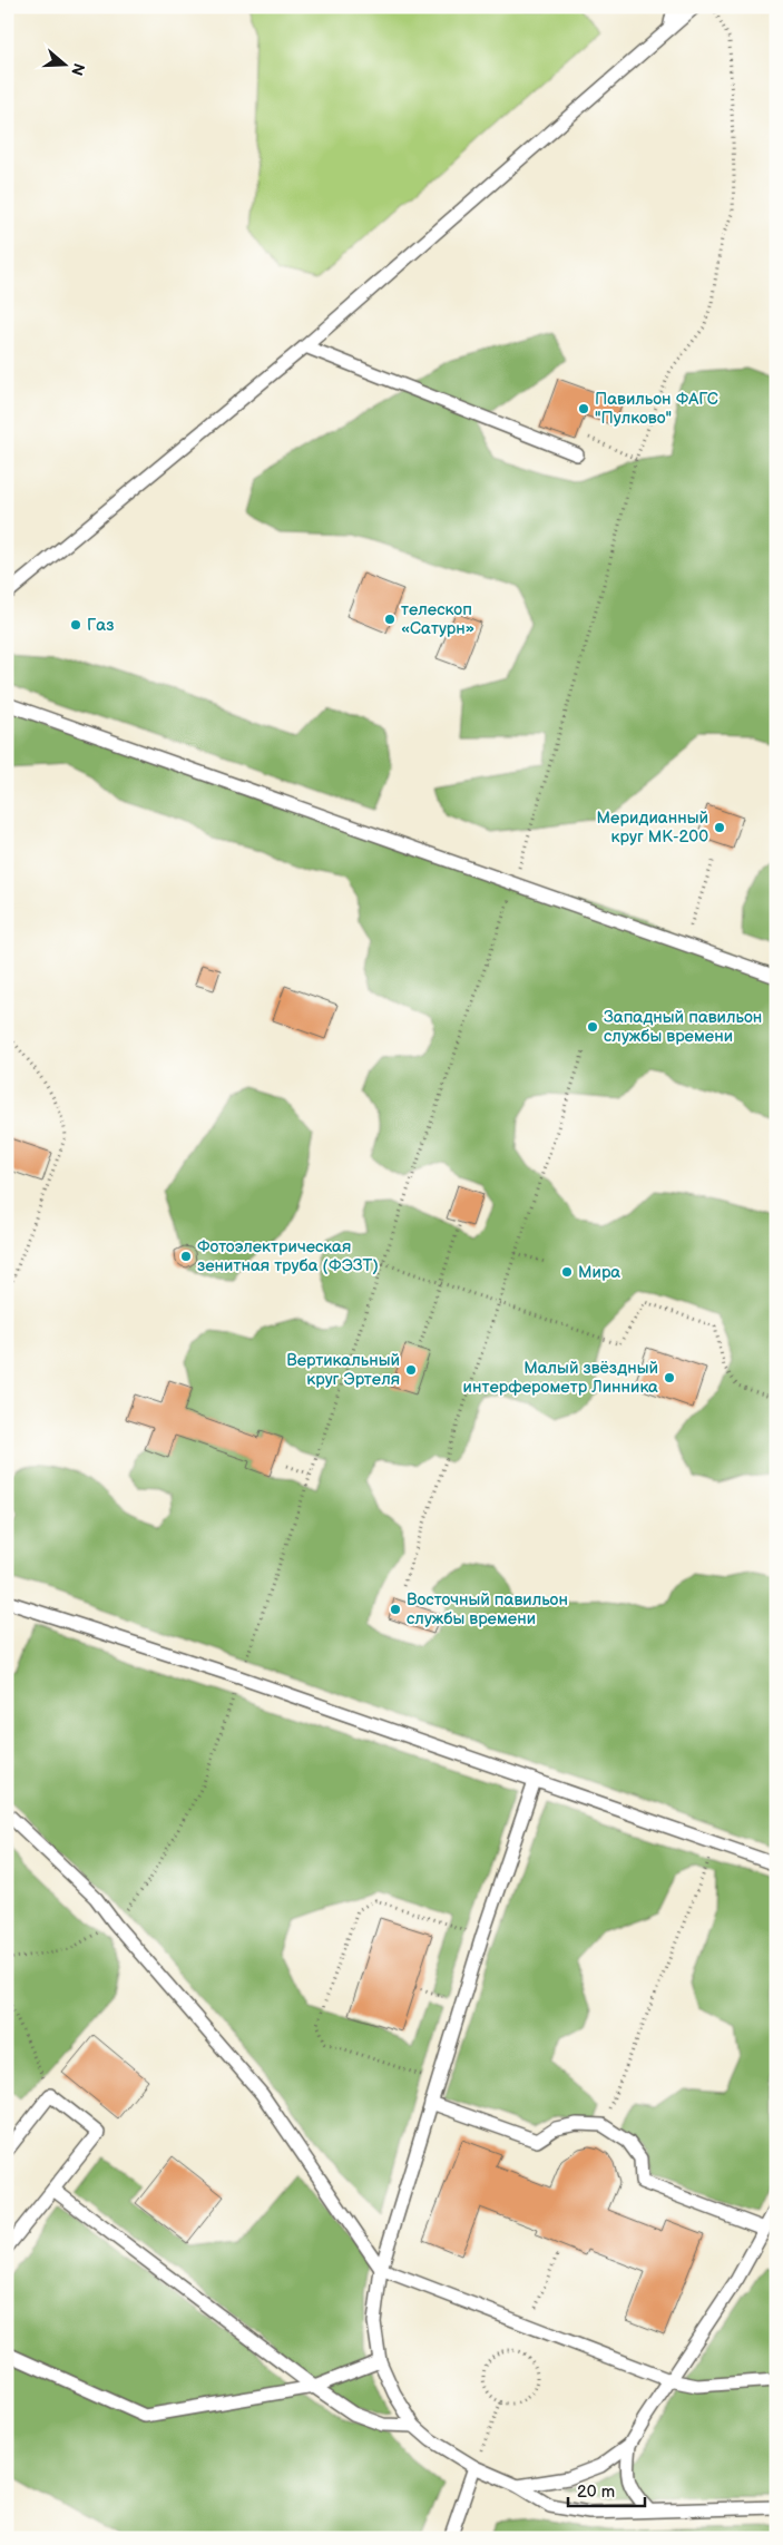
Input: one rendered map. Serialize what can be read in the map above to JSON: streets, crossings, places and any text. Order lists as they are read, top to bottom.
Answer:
{
  "places": [
    "Павильон ФАГС \"Пулково\"",
    "телескоп «Сатурн»",
    "Газ",
    "Меридианный круг МК-200",
    "Западный павильон службы времени",
    "Фотоэлектрическая зенитная труба (ФЭЗТ)",
    "Мира",
    "Вертикальный круг Эртеля",
    "Малый звёздный интерферометр Линника",
    "Восточный павильон службы времени"
  ],
  "scale_bar": "20 m",
  "north": "right"
}
